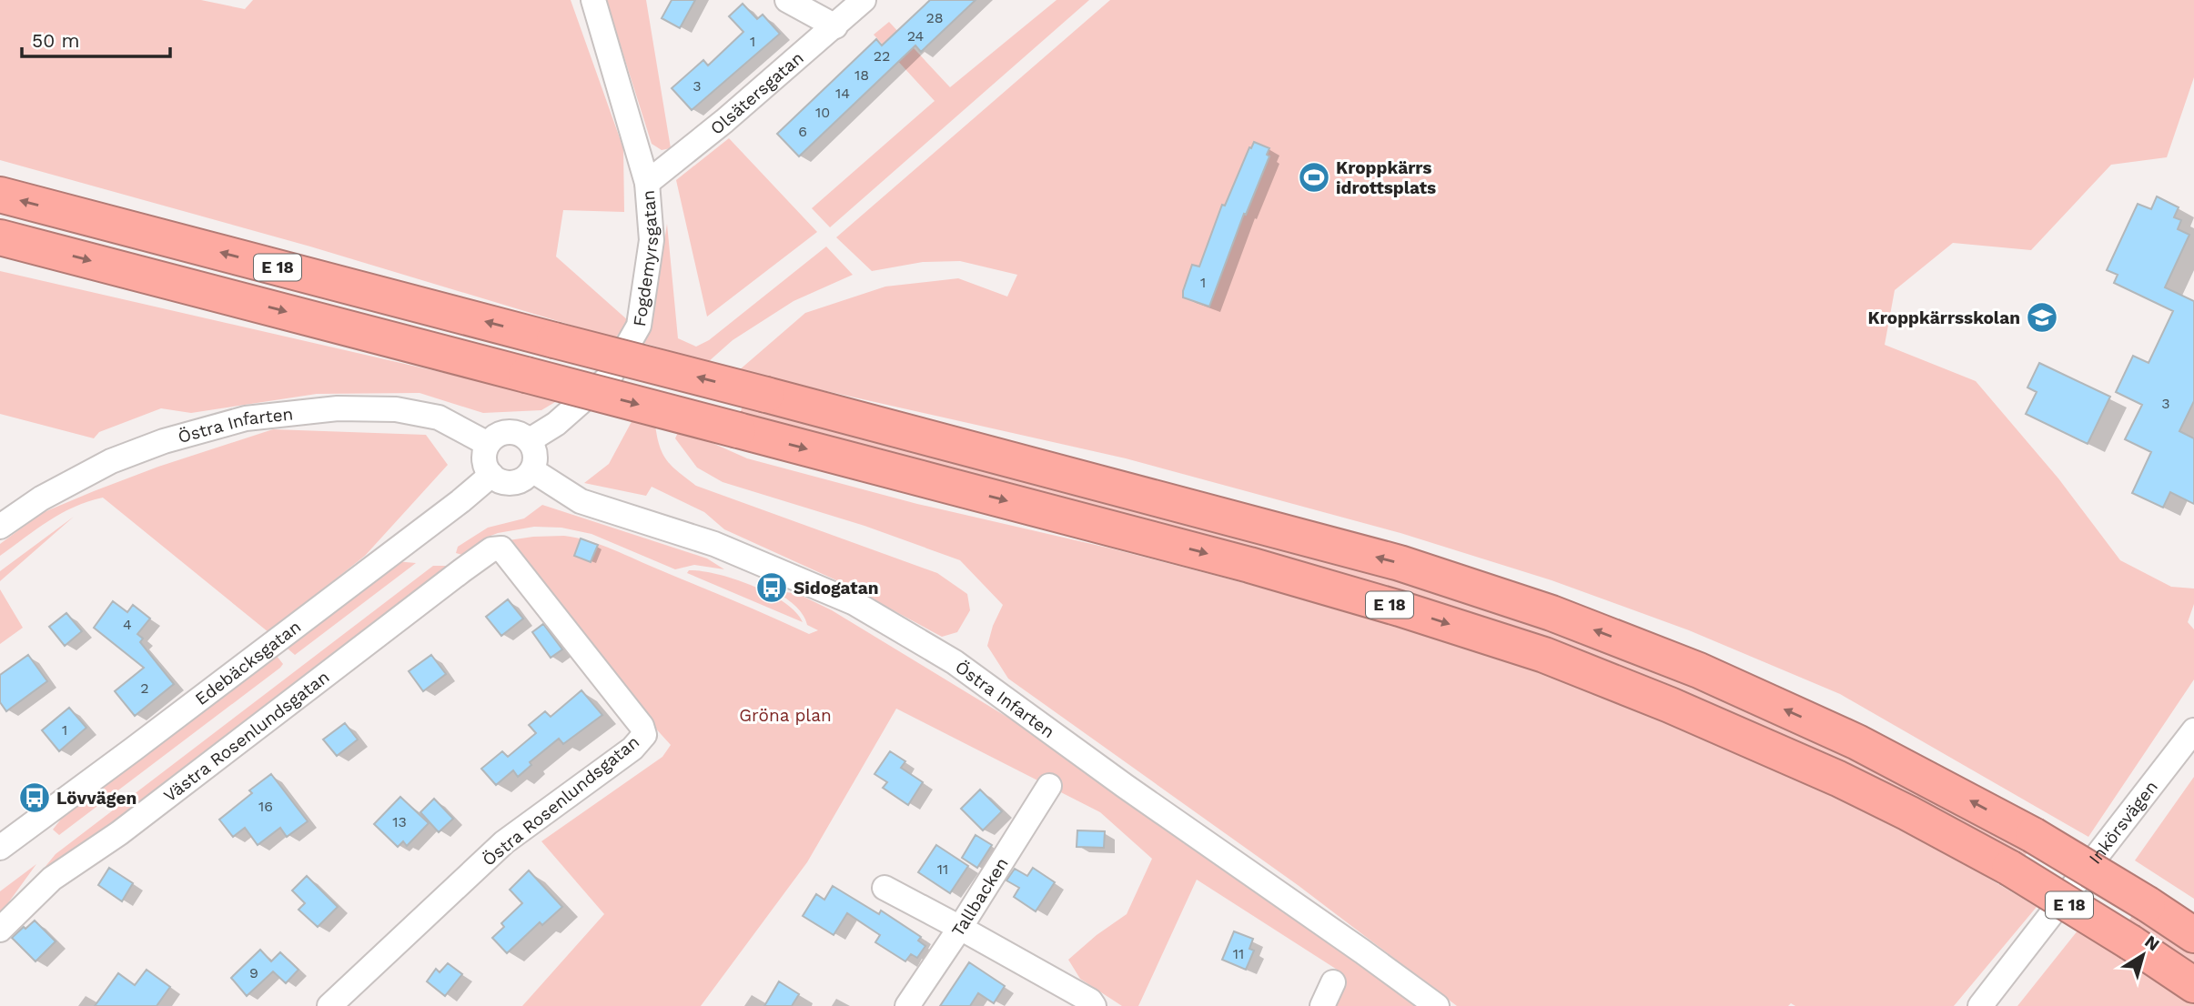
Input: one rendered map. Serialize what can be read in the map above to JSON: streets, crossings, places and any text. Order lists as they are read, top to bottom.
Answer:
{
  "streets": {
    "highway": ["E 18"],
    "street": [
      "Olsätersgatan",
      "Fogdemyrsgatan",
      "Östra Infarten",
      "Edebäcksgatan",
      "Västra Rosenlundsgatan",
      "Östra Rosenlundsgatan",
      "Inkörsvägen",
      "Tallbacken"
    ]
  },
  "crossings": [
    ["Olsätersgatan", "Fogdemyrsgatan"],
    ["Fogdemyrsgatan", "Östra Infarten"],
    ["Fogdemyrsgatan", "Edebäcksgatan"],
    ["Östra Infarten", "Edebäcksgatan"],
    ["Västra Rosenlundsgatan", "Östra Rosenlundsgatan"]
  ],
  "parks": ["Gröna plan"],
  "places": {
    "sports": ["Kroppkärrs idrottsplats"],
    "school or university": ["Kroppkärrsskolan"],
    "bus stop": ["Sidogatan", "Lövvägen"]
  },
  "house_numbers": [
    "28",
    "24",
    "1",
    "22",
    "18",
    "3",
    "14",
    "10",
    "6",
    "1",
    "3",
    "4",
    "2",
    "1",
    "16",
    "13",
    "11",
    "11",
    "9"
  ],
  "scale_bar": "50 m",
  "north": "top right"
}
